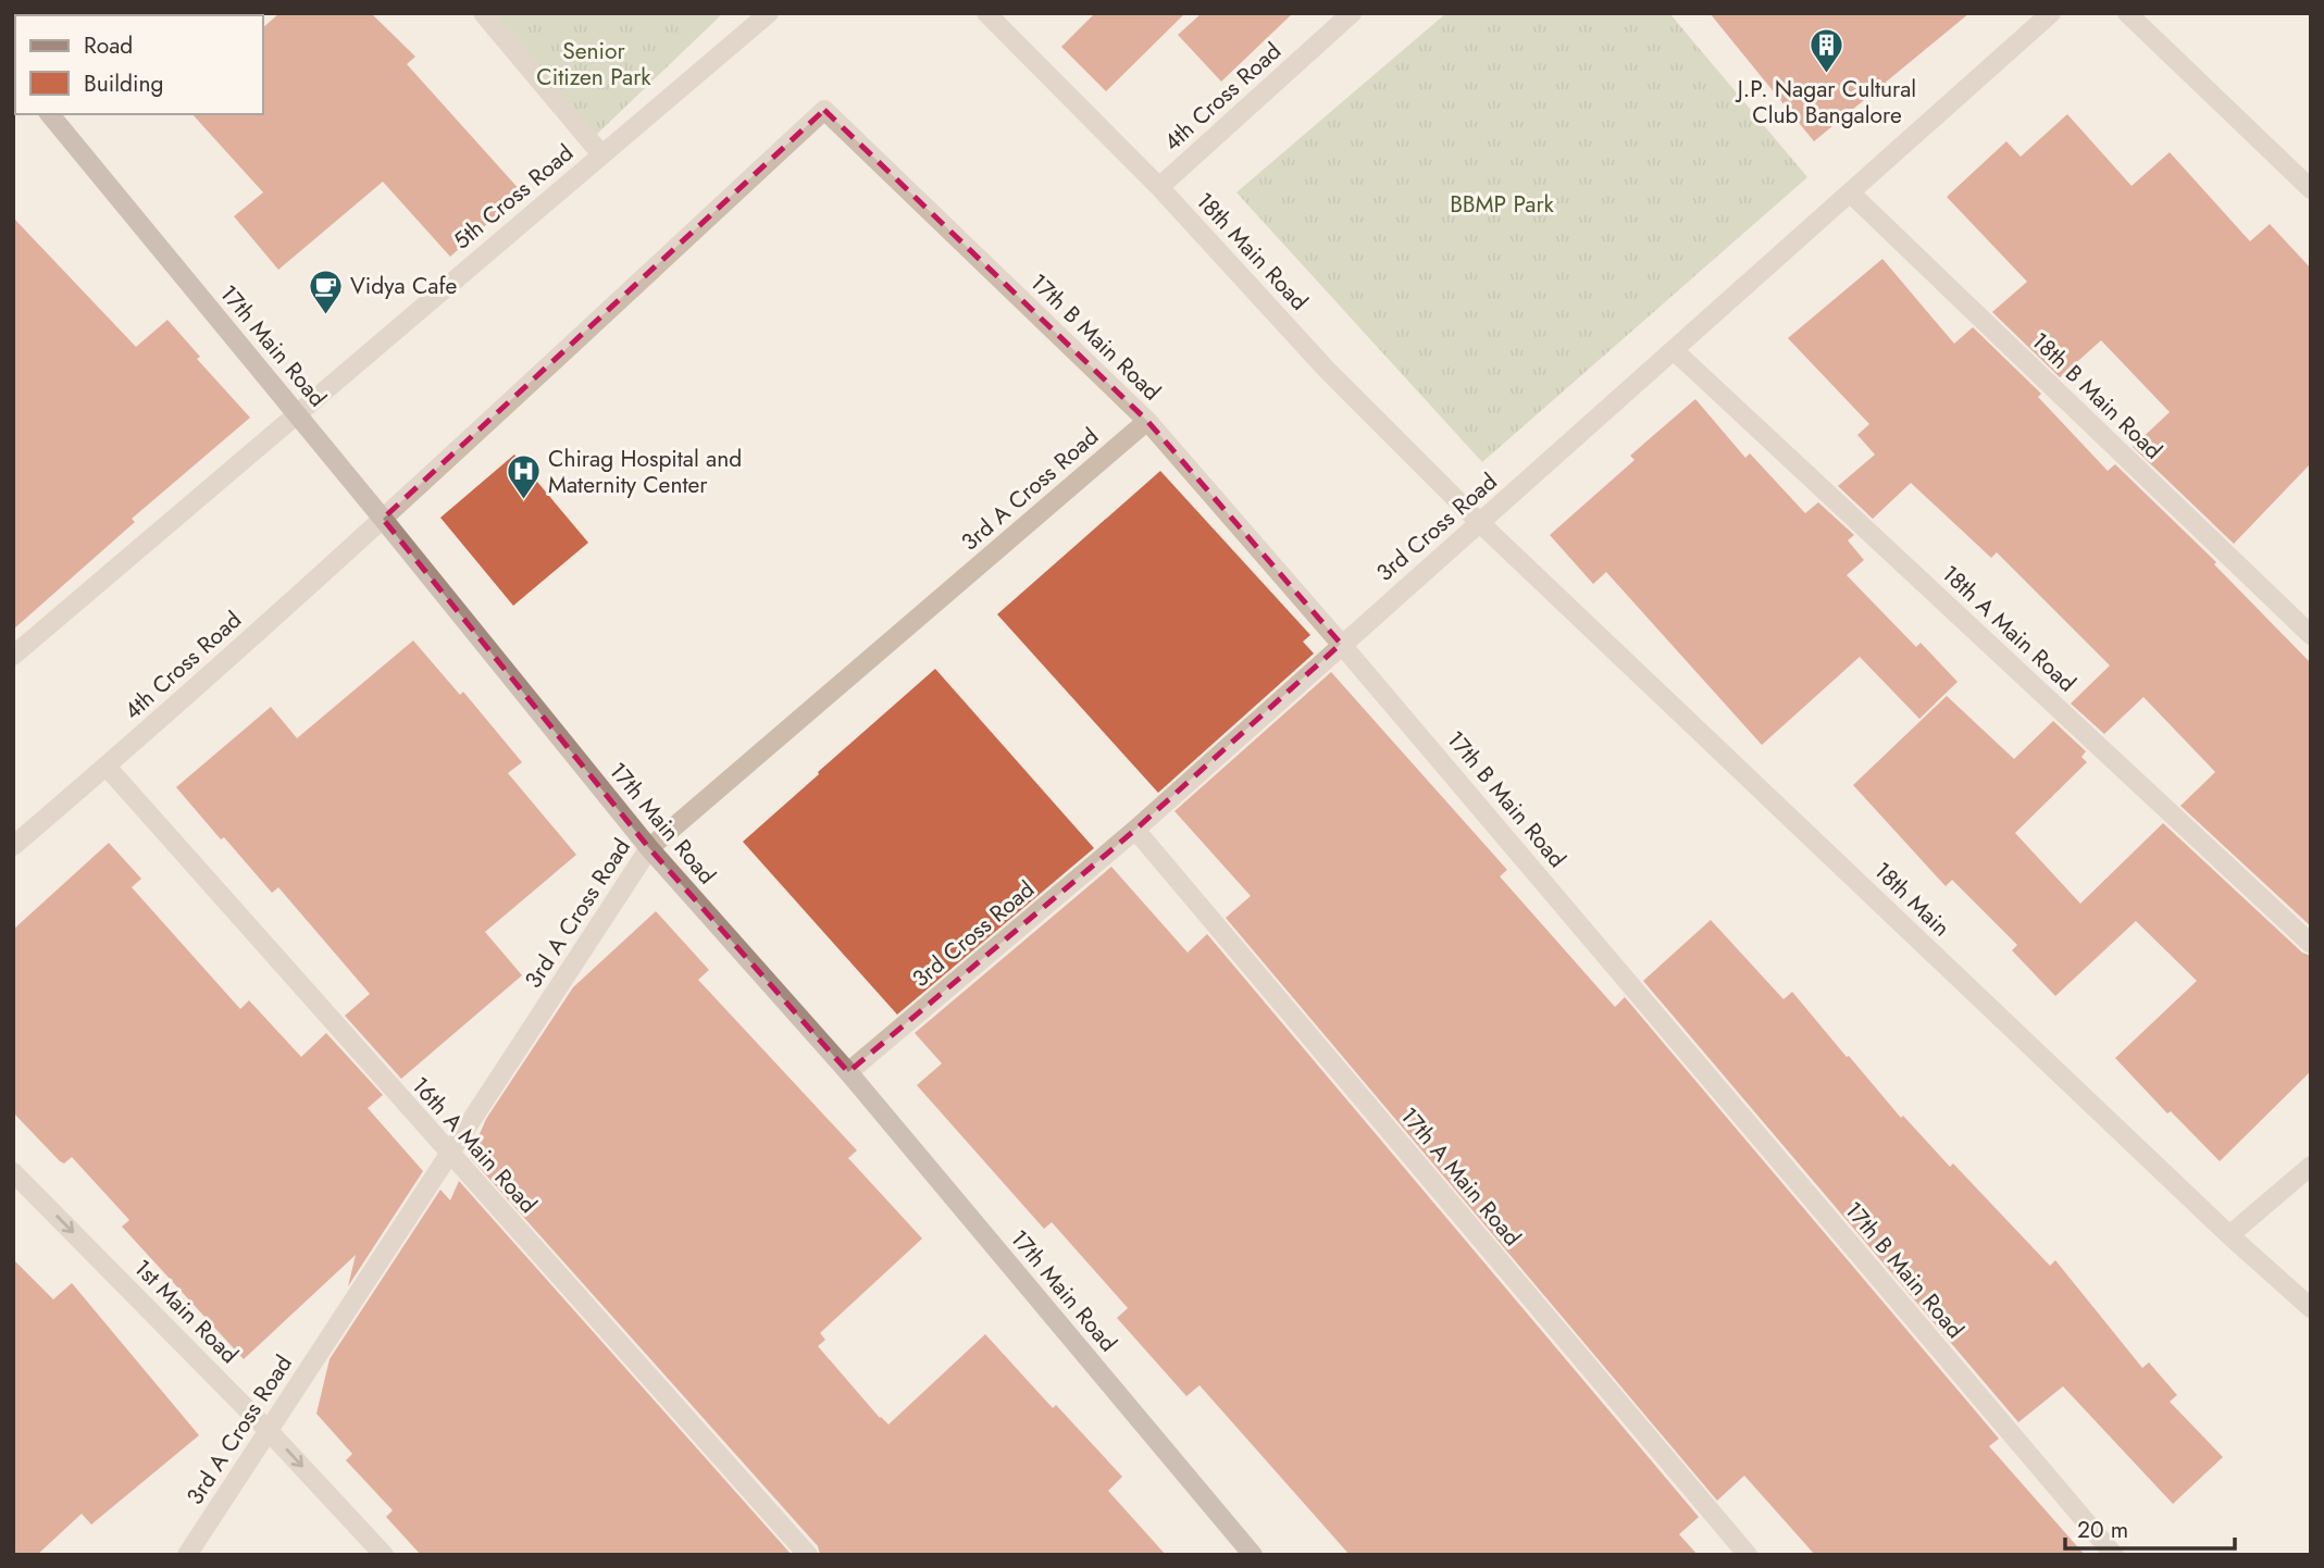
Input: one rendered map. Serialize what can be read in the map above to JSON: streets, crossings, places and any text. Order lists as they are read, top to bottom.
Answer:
{
  "streets": {
    "street": [
      "4th Cross Road",
      "5th Cross Road",
      "18th Main Road",
      "17th B Main Road",
      "17th Main Road",
      "18th B Main Road",
      "3rd A Cross Road",
      "3rd Cross Road",
      "18th A Main Road",
      "18th Main",
      "16th A Main Road",
      "17th A Main Road",
      "1st Main Road"
    ]
  },
  "crossings": [
    ["4th Cross Road", "18th Main Road"],
    ["4th Cross Road", "17th B Main Road"],
    ["4th Cross Road", "17th Main Road"],
    ["4th Cross Road", "16th A Main Road"],
    ["5th Cross Road", "17th Main Road"],
    ["18th Main Road", "3rd Cross Road"],
    ["18th Main Road", "18th Main"],
    ["17th B Main Road", "3rd A Cross Road"],
    ["17th B Main Road", "3rd Cross Road"],
    ["17th Main Road", "3rd A Cross Road"],
    ["17th Main Road", "3rd Cross Road"],
    ["18th B Main Road", "3rd Cross Road"],
    ["3rd A Cross Road", "16th A Main Road"],
    ["3rd A Cross Road", "1st Main Road"],
    ["3rd Cross Road", "18th A Main Road"],
    ["3rd Cross Road", "18th Main"],
    ["3rd Cross Road", "17th A Main Road"]
  ],
  "one_way": ["1st Main Road"],
  "parks": ["Senior Citizen Park", "BBMP Park"],
  "places": {
    "building": ["J.P. Nagar Cultural Club Bangalore"],
    "cafe": ["Vidya Cafe"],
    "hospital": ["Chirag Hospital and Maternity Center"]
  },
  "legend": ["Road", "Building"],
  "scale_bar": "20 m"
}
